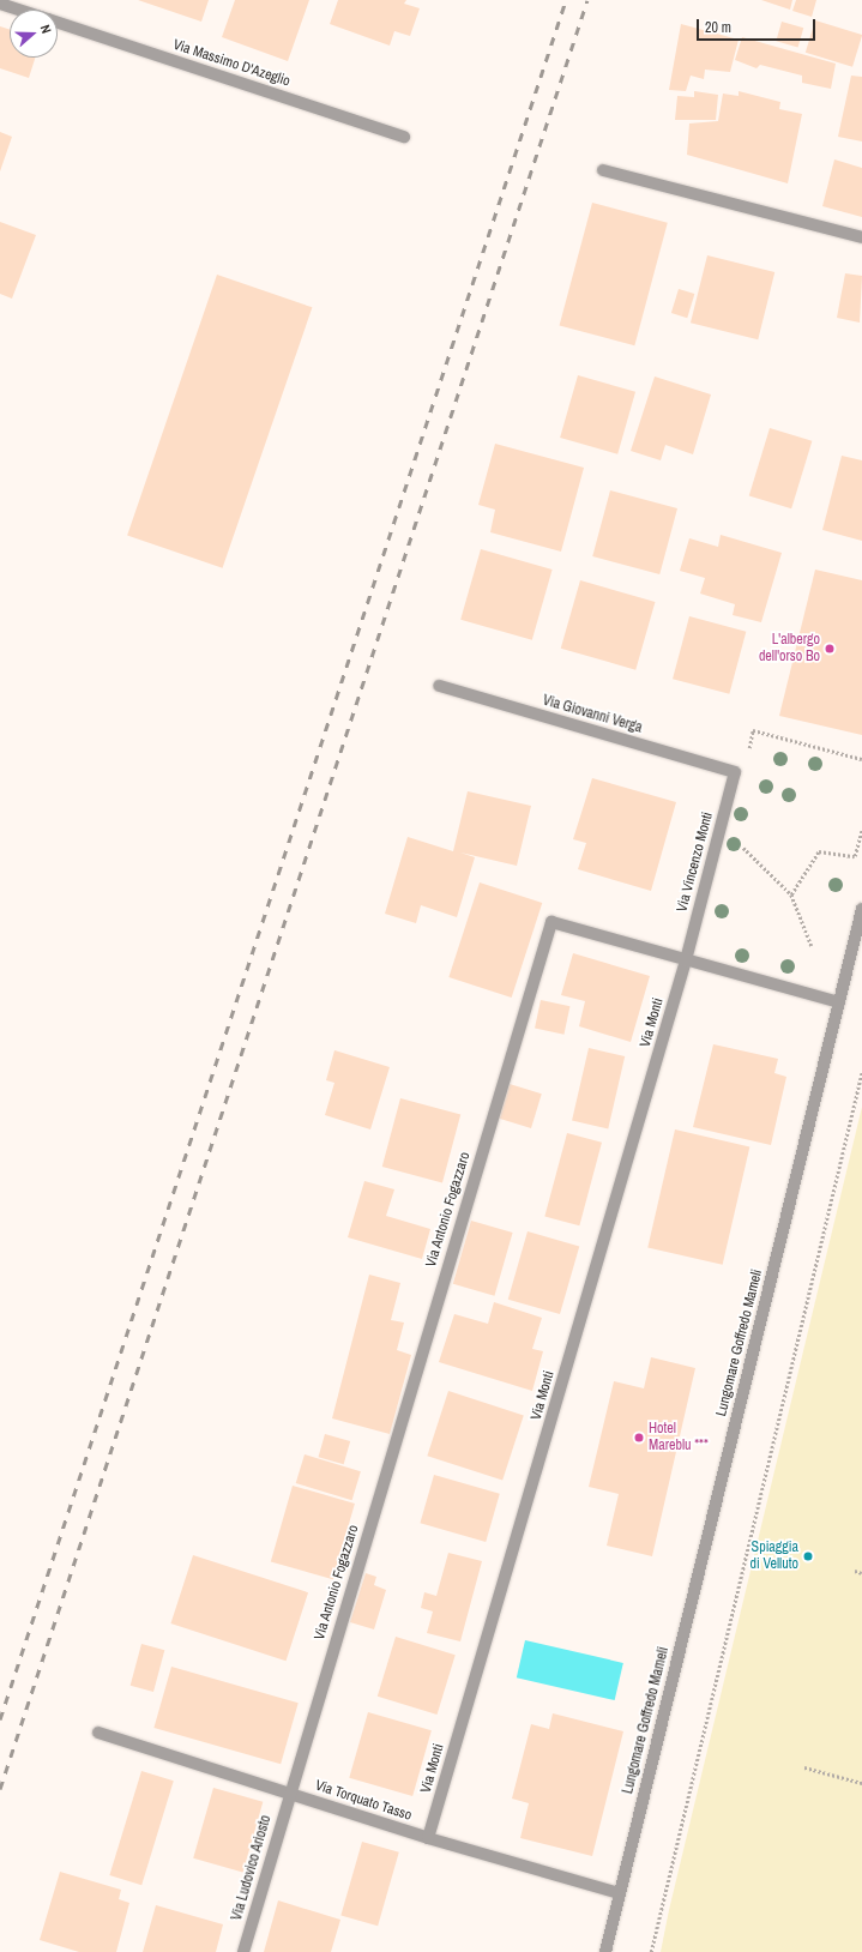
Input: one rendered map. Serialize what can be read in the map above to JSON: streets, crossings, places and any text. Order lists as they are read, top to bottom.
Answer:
{
  "streets": {
    "street": [
      "Via Massimo D'Azeglio",
      "Via Giovanni Verga",
      "Via Vincenzo Monti",
      "Via Monti",
      "Via Antonio Fogazzaro",
      "Lungomare Goffredo Mameli",
      "Via Torquato Tasso",
      "Via Ludovico Ariosto"
    ]
  },
  "crossings": [
    ["Via Giovanni Verga", "Via Vincenzo Monti"],
    ["Via Vincenzo Monti", "Via Monti"],
    ["Via Vincenzo Monti", "Via Antonio Fogazzaro"],
    ["Via Monti", "Via Antonio Fogazzaro"],
    ["Via Monti", "Via Torquato Tasso"],
    ["Via Antonio Fogazzaro", "Lungomare Goffredo Mameli"],
    ["Via Antonio Fogazzaro", "Via Torquato Tasso"],
    ["Via Antonio Fogazzaro", "Via Ludovico Ariosto"],
    ["Lungomare Goffredo Mameli", "Via Torquato Tasso"],
    ["Via Torquato Tasso", "Via Ludovico Ariosto"]
  ],
  "places": ["L'albergo dell'orso Bo", "Hotel Mareblu ***", "Spiaggia di Velluto"],
  "scale_bar": "20 m",
  "north": "right"
}
